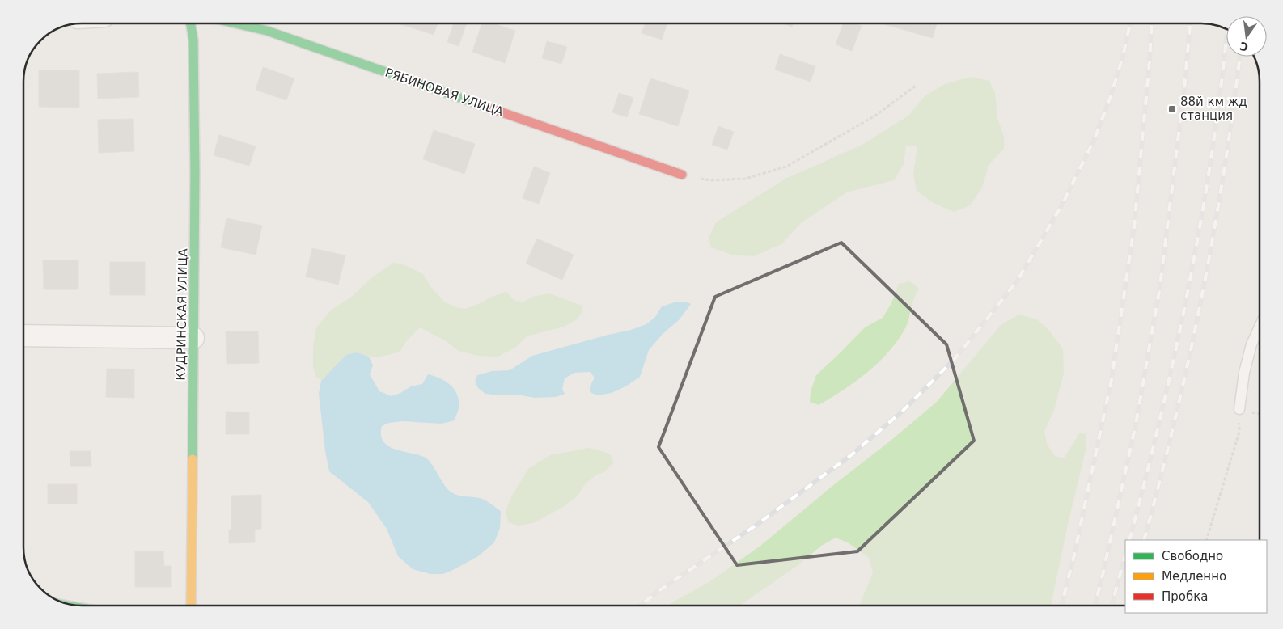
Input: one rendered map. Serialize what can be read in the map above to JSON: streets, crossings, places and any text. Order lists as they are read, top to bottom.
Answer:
{
  "streets": {
    "street": ["РЯБИНОВАЯ УЛИЦА", "КУДРИНСКАЯ УЛИЦА"]
  },
  "places": {
    "transit": ["88й км жд станция"]
  },
  "legend": ["Свободно", "Медленно", "Пробка"],
  "north": "bottom"
}
